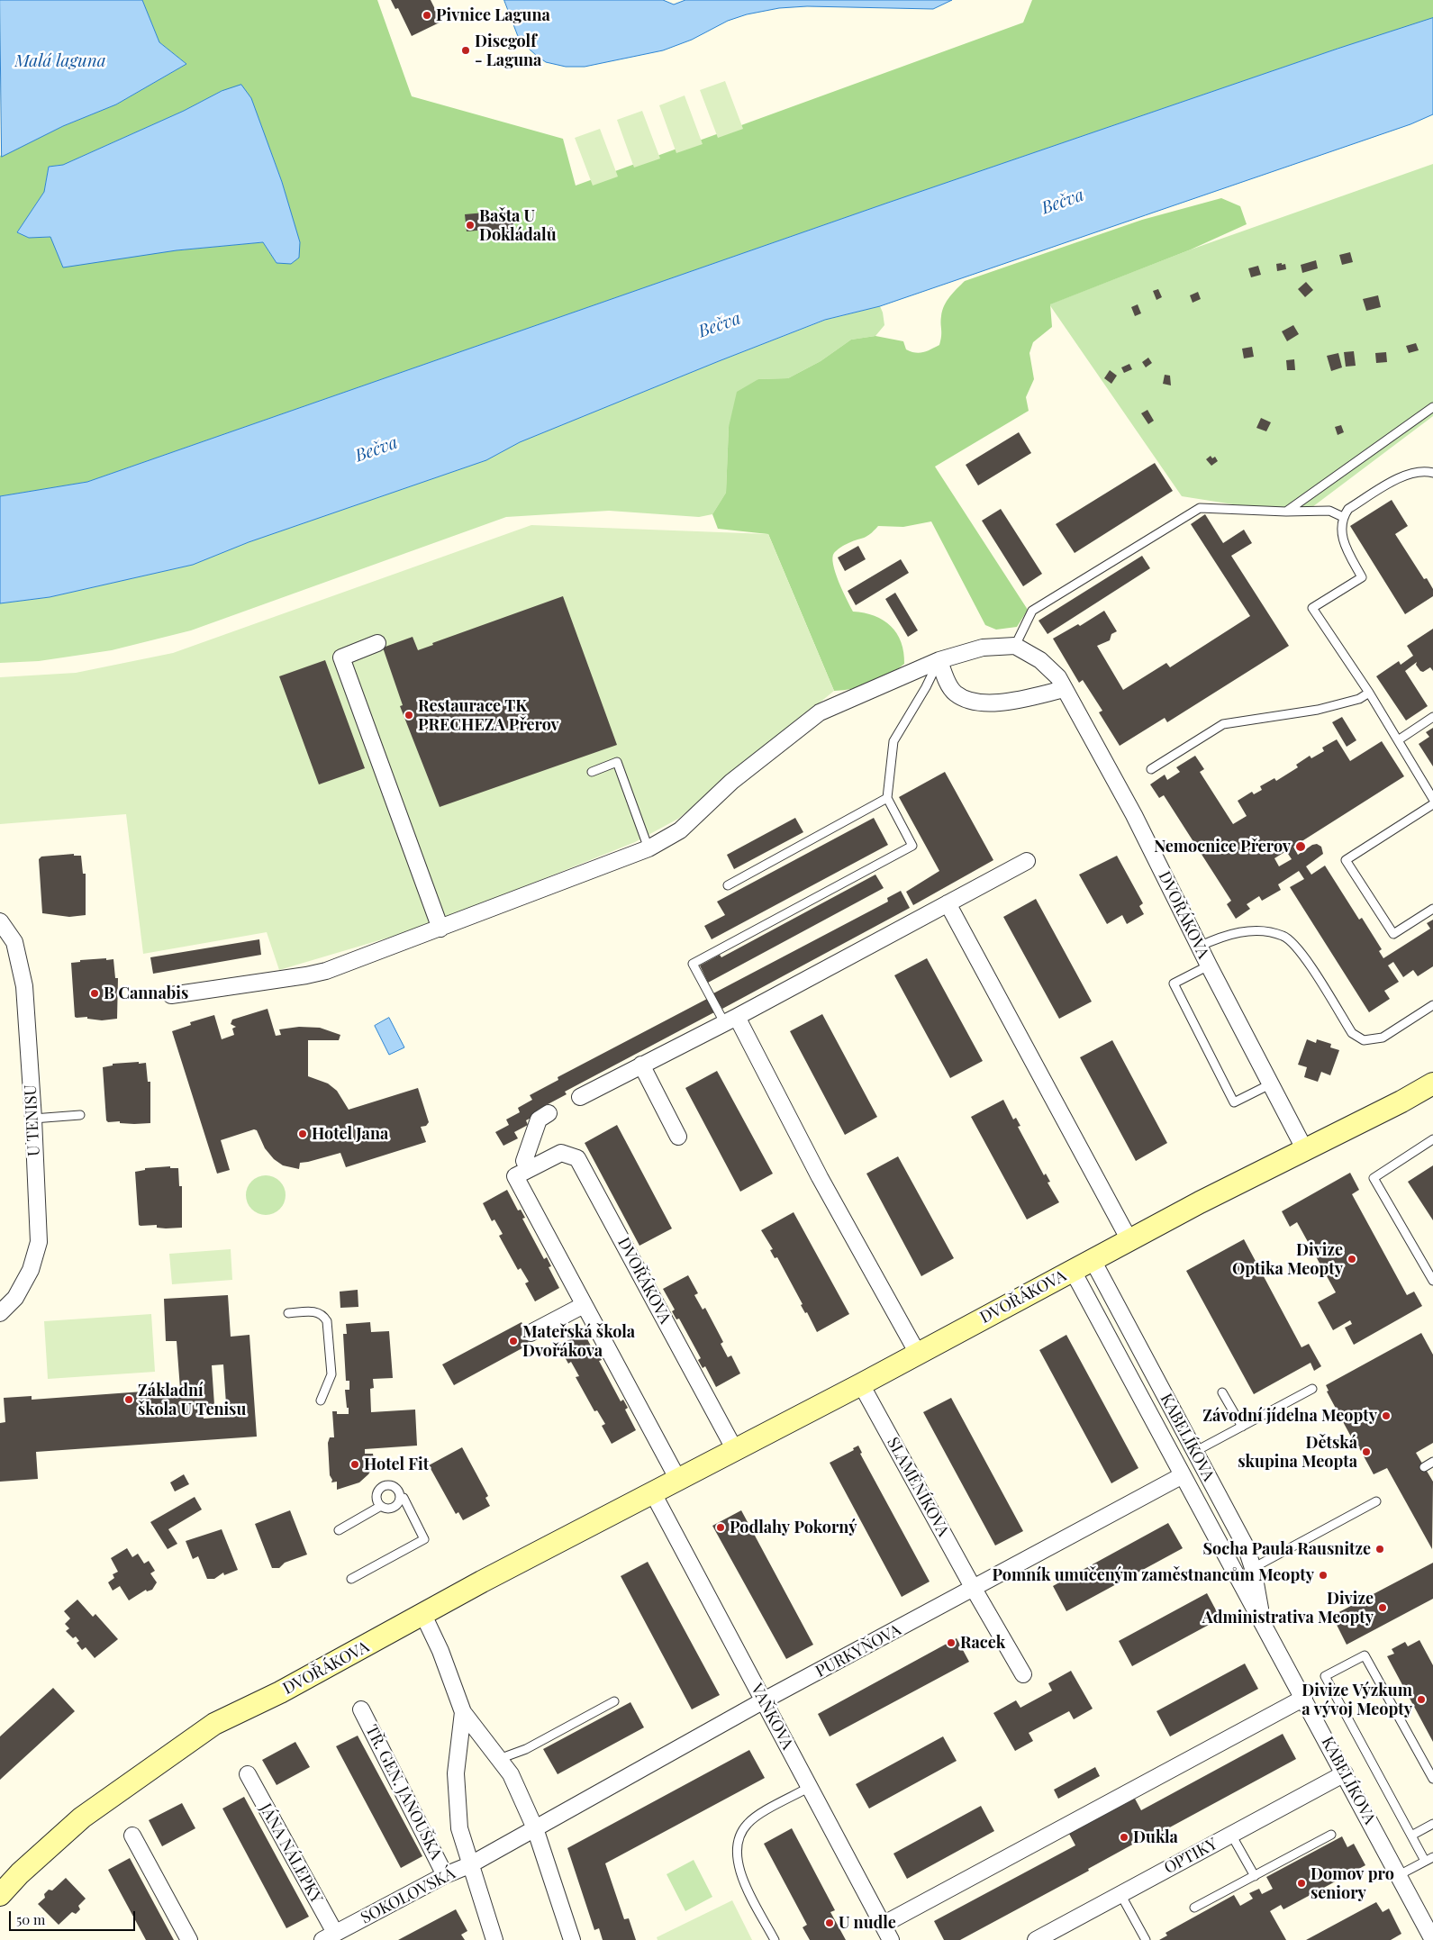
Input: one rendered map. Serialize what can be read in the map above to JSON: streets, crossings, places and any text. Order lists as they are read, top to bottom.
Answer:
{
  "streets": {
    "main road": ["DVOŘÁKOVA"],
    "street": [
      "U TENISU",
      "KABELÍKOVA",
      "SLAMĚNÍKOVA",
      "PURKYŇOVA",
      "VAŇKOVA",
      "TŘ. GEN. JANOUŠKA",
      "JÁNA NÁLEPKY",
      "OPTIKY",
      "SOKOLOVSKÁ"
    ]
  },
  "crossings": [
    ["DVOŘÁKOVA", "KABELÍKOVA"],
    ["DVOŘÁKOVA", "SLAMĚNÍKOVA"],
    ["DVOŘÁKOVA", "VAŇKOVA"],
    ["DVOŘÁKOVA", "TŘ. GEN. JANOUŠKA"],
    ["KABELÍKOVA", "PURKYŇOVA"],
    ["KABELÍKOVA", "OPTIKY"],
    ["SLAMĚNÍKOVA", "PURKYŇOVA"],
    ["PURKYŇOVA", "VAŇKOVA"],
    ["PURKYŇOVA", "TŘ. GEN. JANOUŠKA"],
    ["PURKYŇOVA", "SOKOLOVSKÁ"],
    ["TŘ. GEN. JANOUŠKA", "SOKOLOVSKÁ"],
    ["JÁNA NÁLEPKY", "SOKOLOVSKÁ"]
  ],
  "water": ["Malá laguna", "Bečva"],
  "places": [
    "Pivnice Laguna",
    "Discgolf - Laguna",
    "Bašta U Dokládalů",
    "Restaurace TK PRECHEZA Přerov",
    "Nemocnice Přerov",
    "B Cannabis",
    "Hotel Jana",
    "Divize Optika Meopty",
    "Mateřská škola Dvořákova",
    "Základní škola U Tenisu",
    "Závodní jídelna Meopty",
    "Dětská skupina Meopta",
    "Hotel Fit",
    "Podlahy Pokorný",
    "Socha Paula Rausnitze",
    "Pomník umučeným zaměstnancům Meopty",
    "Divize Administrativa Meopty",
    "Racek",
    "Divize Výzkum a vývoj Meopty",
    "Dukla",
    "Domov pro seniory",
    "U nudle"
  ],
  "scale_bar": "50 m"
}
